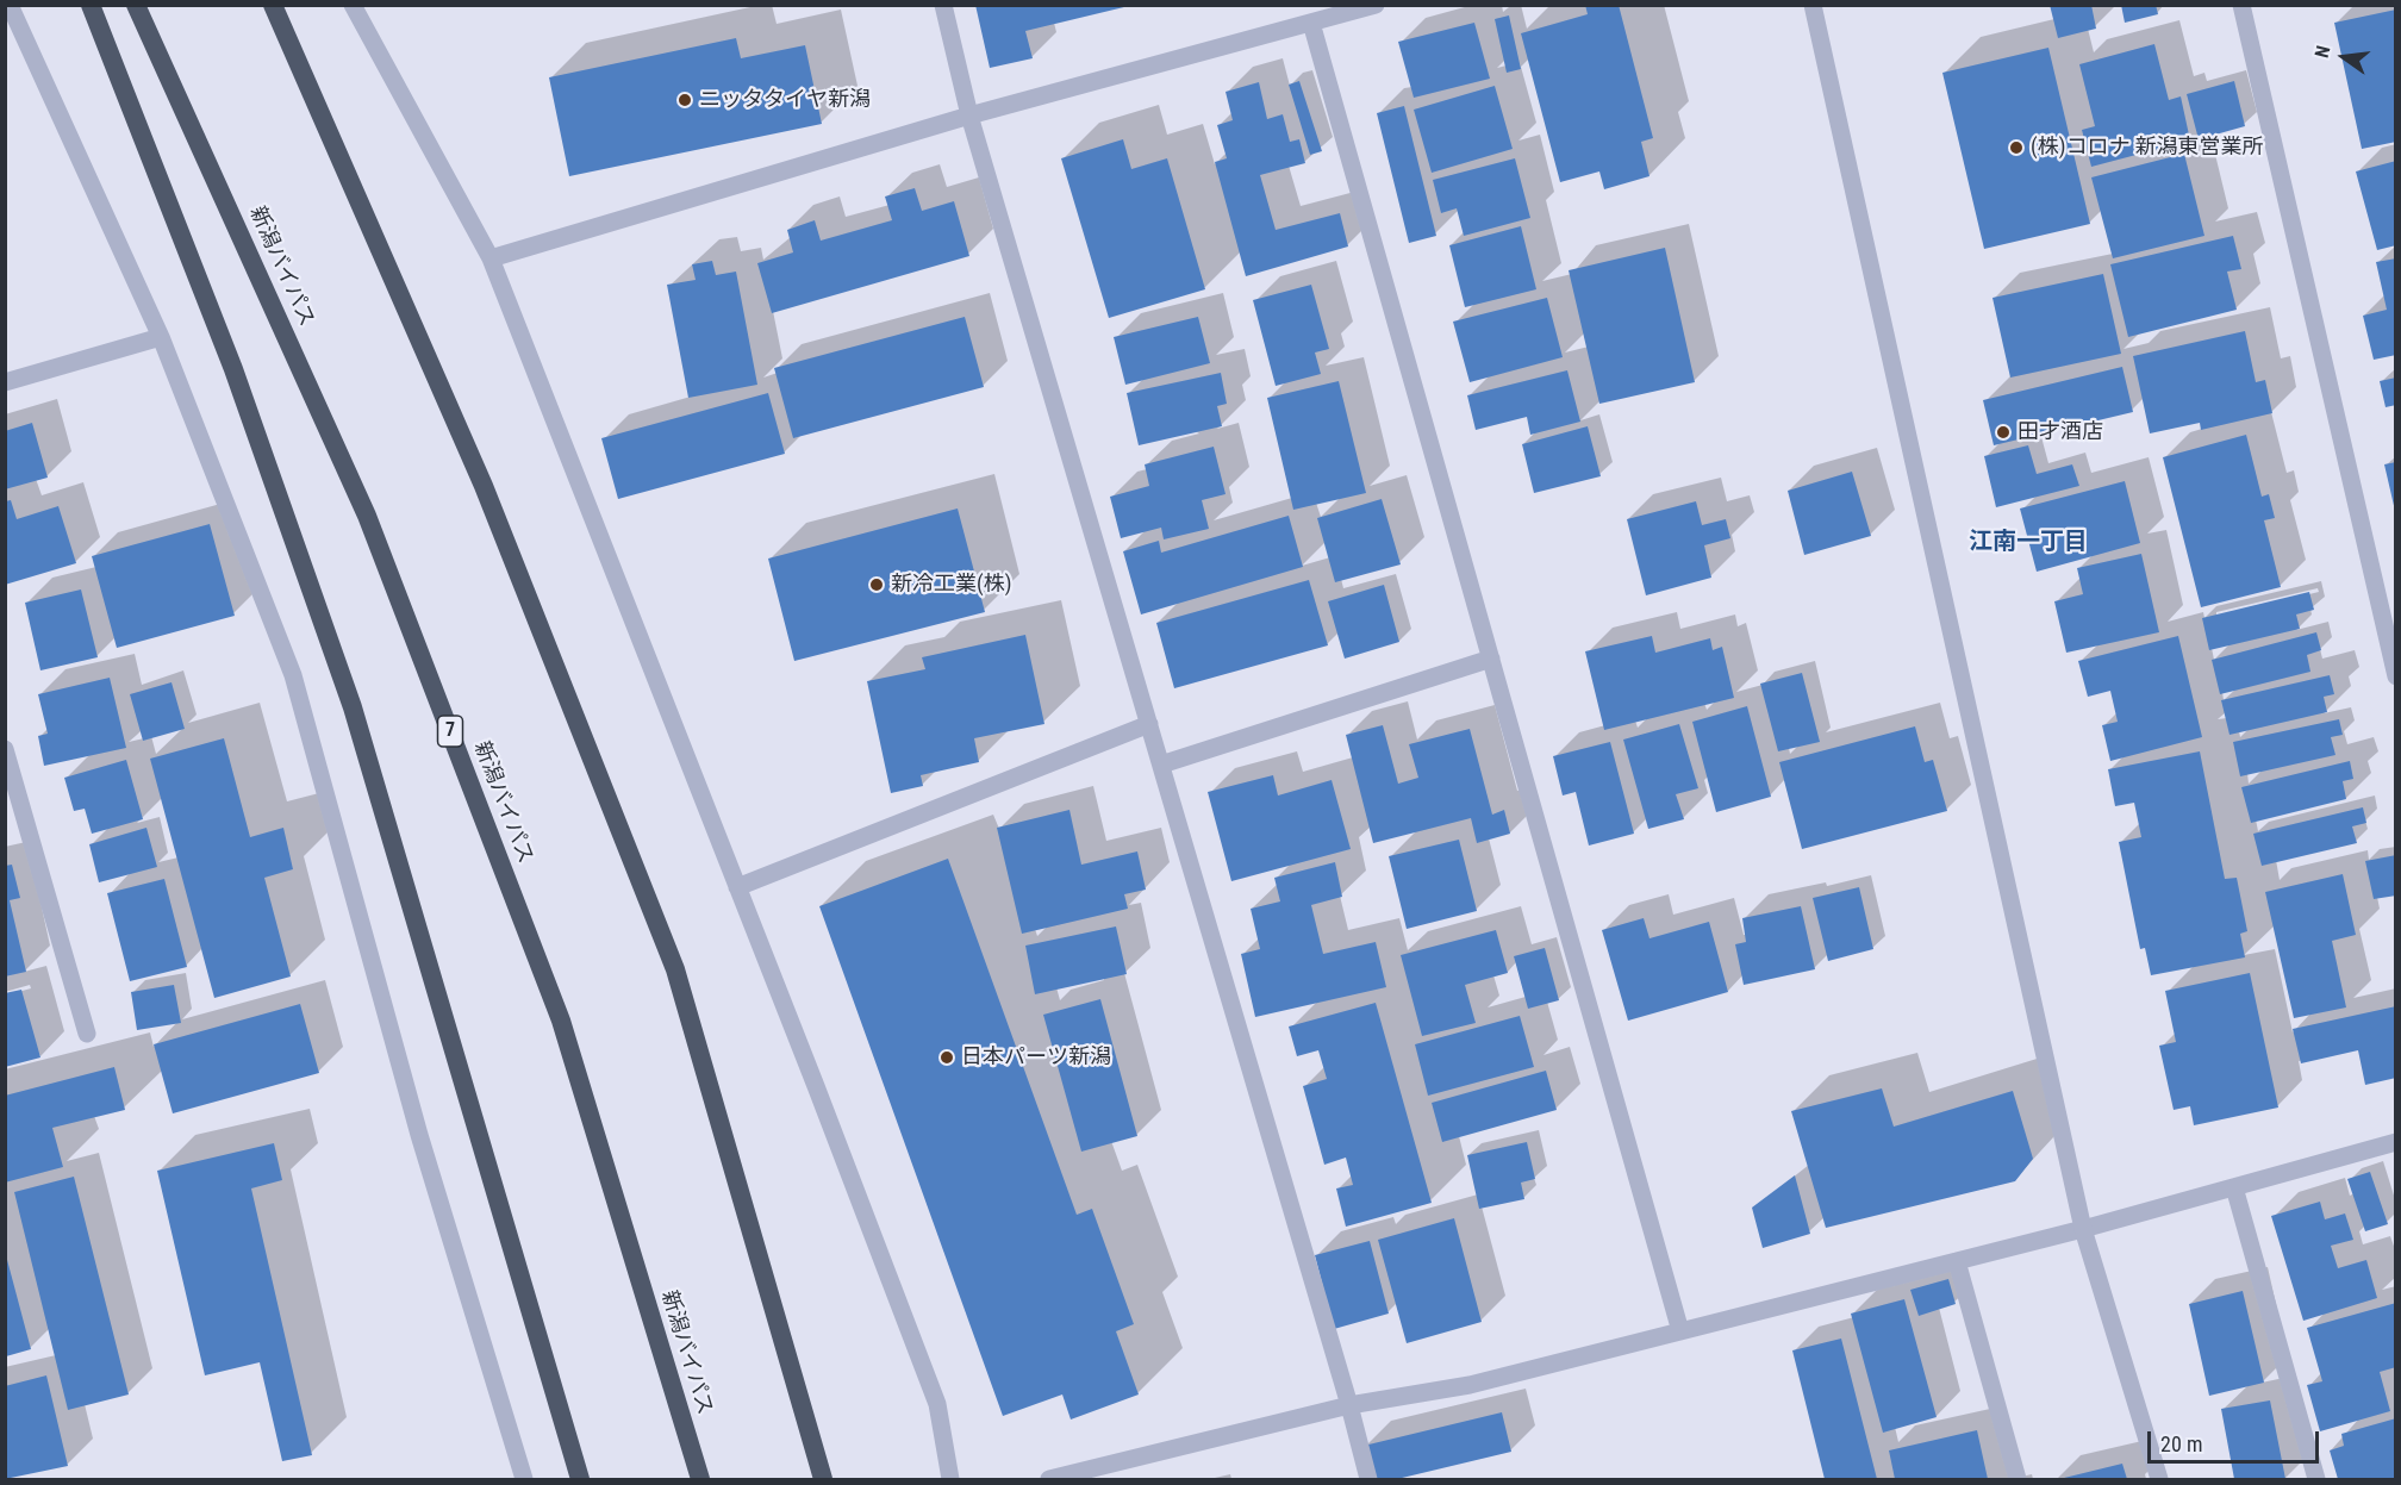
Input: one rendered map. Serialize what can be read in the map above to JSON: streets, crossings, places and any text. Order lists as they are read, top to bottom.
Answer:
{
  "streets": {
    "highway": ["新潟バイパス", "7"]
  },
  "districts": ["江南一丁目"],
  "places": [
    "ニッタタイヤ新潟",
    "(株)コロナ 新潟東営業所",
    "田才酒店",
    "新冷工業(株)",
    "日本パーツ新潟"
  ],
  "scale_bar": "20 m",
  "north": "left"
}
